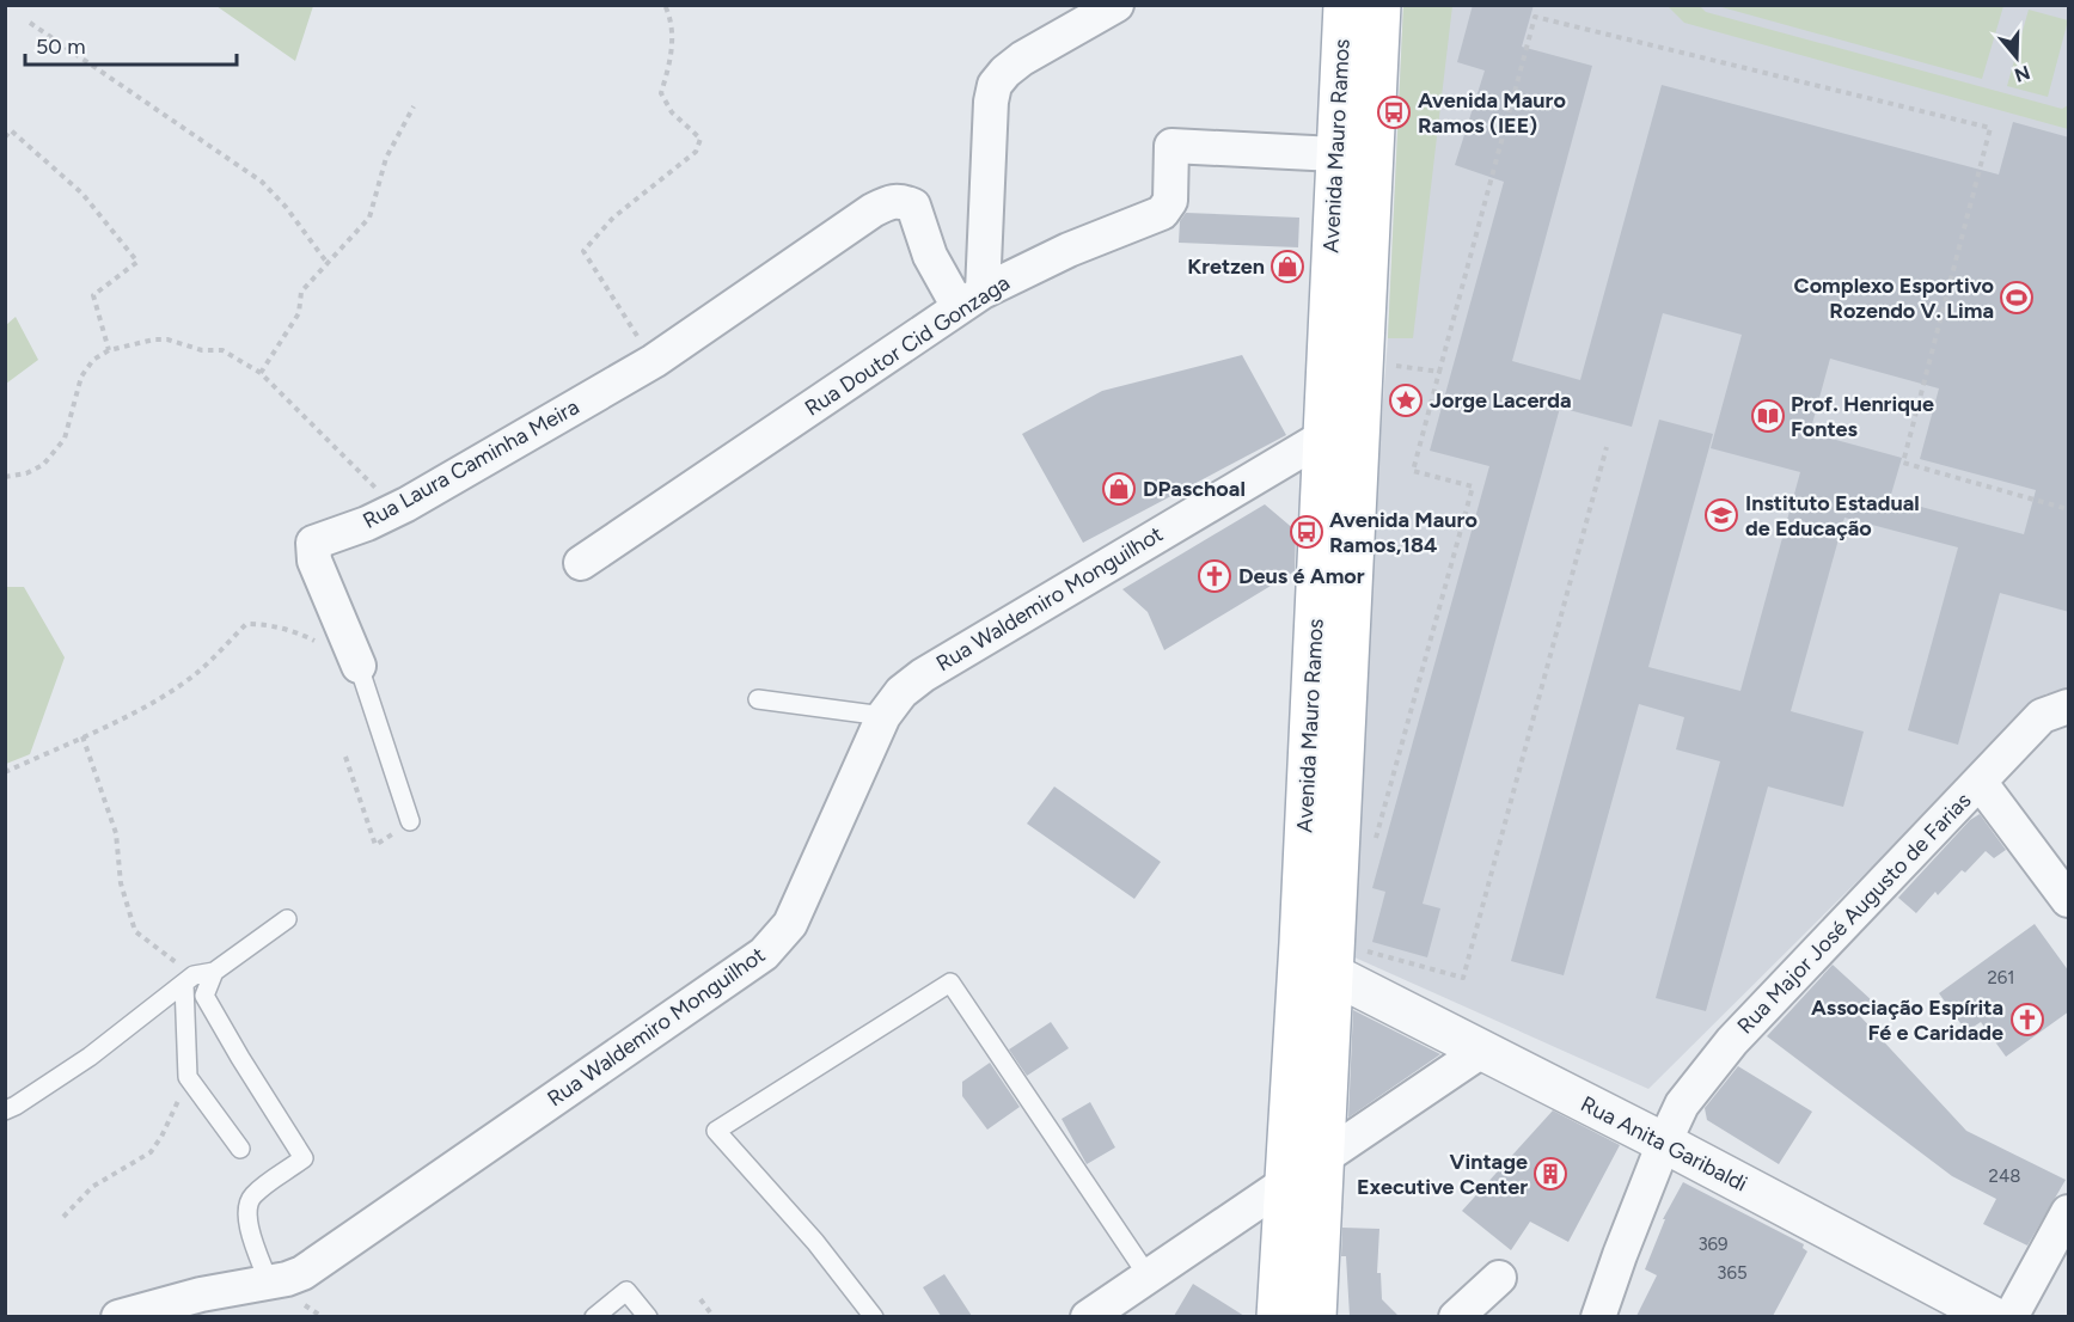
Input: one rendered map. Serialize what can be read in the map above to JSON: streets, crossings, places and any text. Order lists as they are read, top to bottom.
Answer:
{
  "streets": {
    "main road": ["Avenida Mauro Ramos"],
    "street": [
      "Rua Doutor Cid Gonzaga",
      "Rua Laura Caminha Meira",
      "Rua Waldemiro Monguilhot",
      "Rua Major José Augusto de Farias",
      "Rua Anita Garibaldi"
    ]
  },
  "crossings": [
    ["Avenida Mauro Ramos", "Rua Doutor Cid Gonzaga"],
    ["Avenida Mauro Ramos", "Rua Waldemiro Monguilhot"],
    ["Avenida Mauro Ramos", "Rua Anita Garibaldi"],
    ["Rua Doutor Cid Gonzaga", "Rua Laura Caminha Meira"],
    ["Rua Major José Augusto de Farias", "Rua Anita Garibaldi"]
  ],
  "places": {
    "bus stop": ["Avenida Mauro Ramos (IEE)", "Avenida Mauro Ramos,184"],
    "shop": ["Kretzen", "DPaschoal"],
    "sports": ["Complexo Esportivo Rozendo V. Lima"],
    "place": ["Jorge Lacerda"],
    "library": ["Prof. Henrique Fontes"],
    "school or university": ["Instituto Estadual de Educação"],
    "church": ["Deus é Amor", "Associação Espírita Fé e Caridade"],
    "building": ["Vintage Executive Center"]
  },
  "house_numbers": [
    "261",
    "248",
    "369",
    "365"
  ],
  "scale_bar": "50 m",
  "north": "bottom"
}
